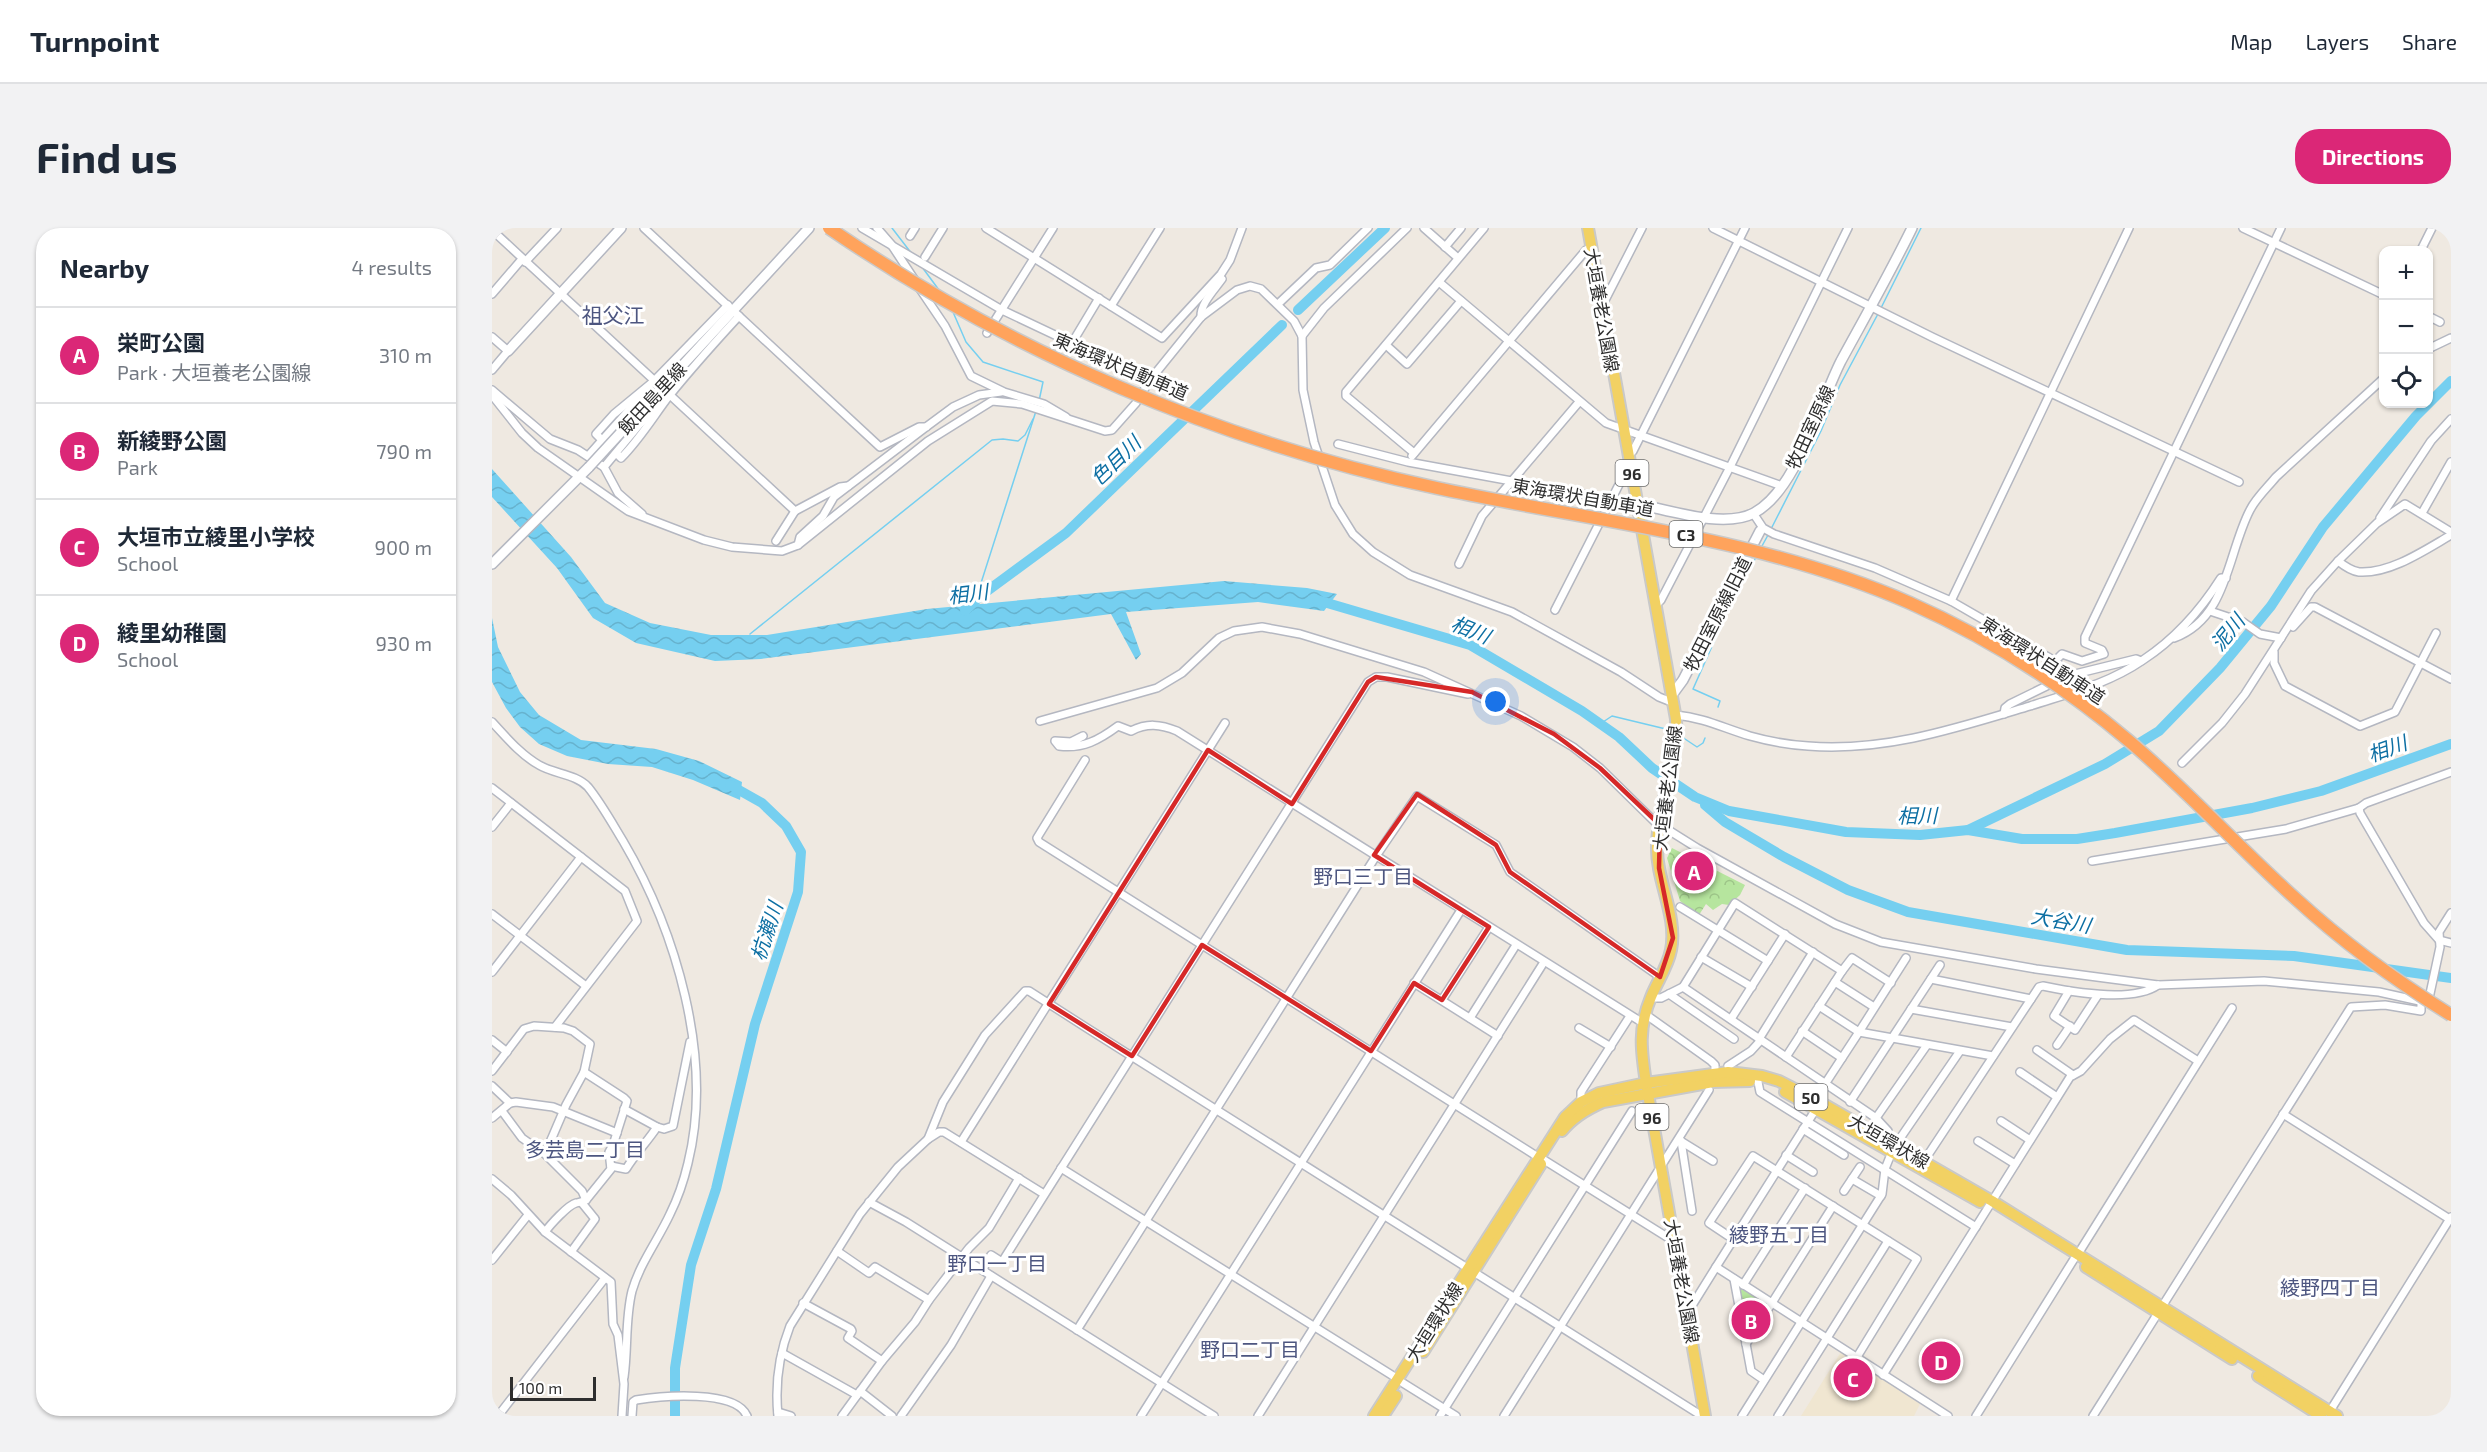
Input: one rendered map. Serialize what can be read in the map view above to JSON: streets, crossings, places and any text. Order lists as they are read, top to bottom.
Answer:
{
  "streets": {
    "highway": ["東海環状自動車道", "C3"],
    "main road": [
      "大垣養老公園線",
      "飯田島里線",
      "牧田室原線",
      "96",
      "牧田室原線旧道",
      "50",
      "大垣環状線"
    ]
  },
  "crossings": [
    ["大垣養老公園線", "牧田室原線"],
    ["大垣養老公園線", "牧田室原線旧道"],
    ["大垣養老公園線", "大垣環状線"]
  ],
  "districts": [
    "祖父江",
    "野口三丁目",
    "多芸島二丁目",
    "綾野五丁目",
    "野口一丁目",
    "綾野四丁目",
    "野口二丁目"
  ],
  "water": [
    "色目川",
    "相川",
    "泥川",
    "大谷川",
    "杭瀬川"
  ],
  "scale_bar": "100 m",
  "page": {
    "header": "Turnpoint",
    "nav": ["Map", "Layers", "Share"],
    "buttons": "Directions",
    "title": "Find us",
    "heading": ["Nearby", "4 results"],
    "map_buttons": ["+", "−"],
    "list": [
      {
        "mark": "A",
        "name": "栄町公園",
        "note": "Park · 大垣養老公園線",
        "value": "310 m"
      },
      {
        "mark": "B",
        "name": "新綾野公園",
        "note": "Park",
        "value": "790 m"
      },
      {
        "mark": "C",
        "name": "大垣市立綾里小学校",
        "note": "School",
        "value": "900 m"
      },
      {
        "mark": "D",
        "name": "綾里幼稚園",
        "note": "School",
        "value": "930 m"
      }
    ],
    "pins": [
      "A",
      "B",
      "D",
      "C"
    ],
    "scale": "100 m"
  }
}
